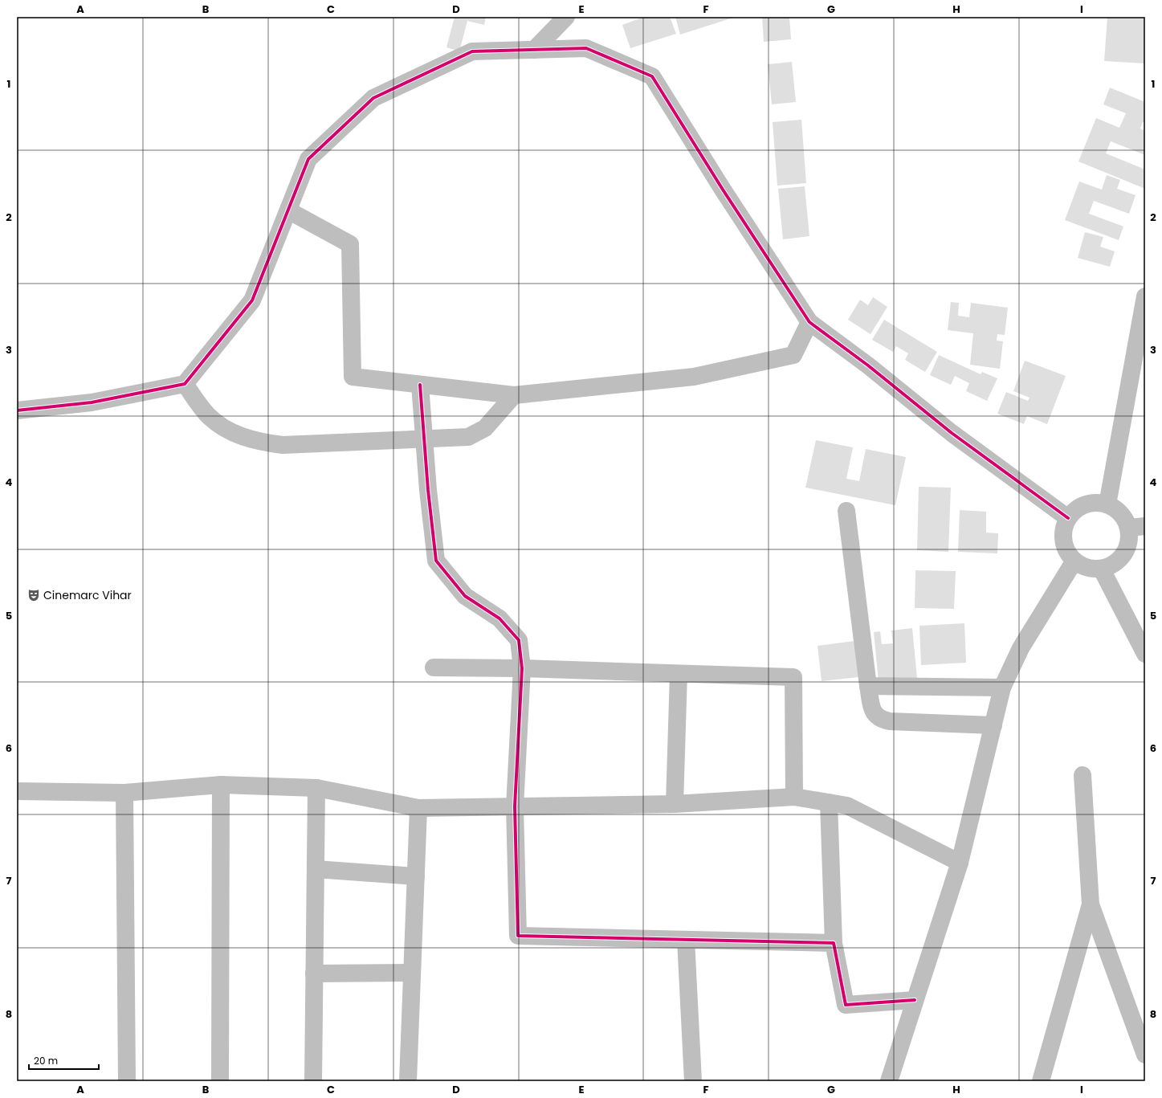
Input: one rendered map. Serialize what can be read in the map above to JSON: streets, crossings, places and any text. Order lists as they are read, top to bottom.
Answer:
{
  "places": {
    "theatre": ["Cinemarc Vihar"]
  },
  "scale_bar": "20 m",
  "grid": {
    "columns": [
      "A",
      "B",
      "C",
      "D",
      "E",
      "F",
      "G",
      "H",
      "I"
    ],
    "rows": [
      "1",
      "2",
      "3",
      "4",
      "5",
      "6",
      "7",
      "8"
    ]
  }
}
